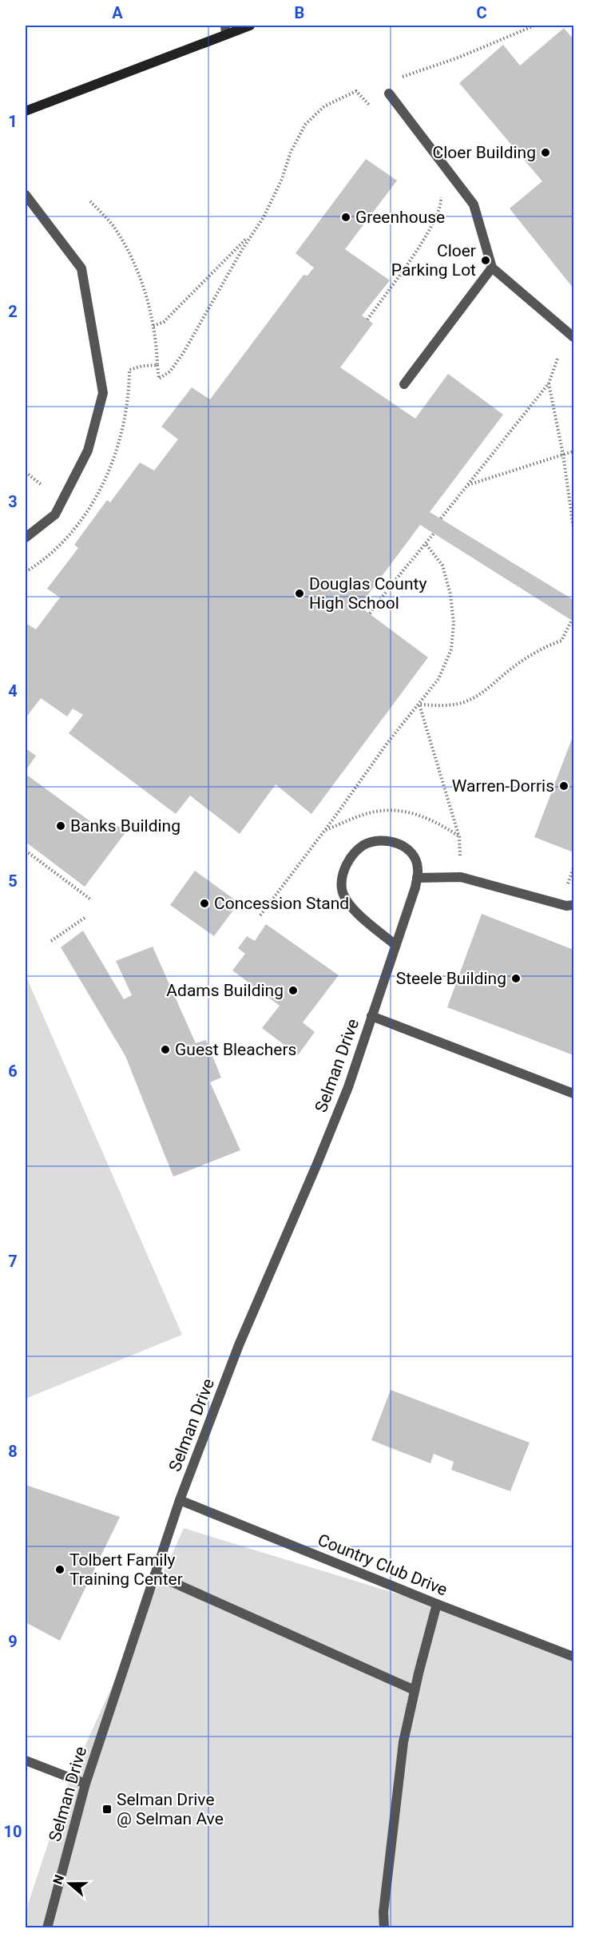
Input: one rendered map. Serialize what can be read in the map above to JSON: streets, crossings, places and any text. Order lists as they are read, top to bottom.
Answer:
{
  "streets": {
    "street": ["Selman Drive", "Country Club Drive"]
  },
  "crossings": [
    ["Selman Drive", "Country Club Drive"]
  ],
  "places": {
    "other": [
      "Cloer Building",
      "Greenhouse",
      "Cloer Parking Lot",
      "Douglas County High School",
      "Warren-Dorris",
      "Banks Building",
      "Concession Stand",
      "Steele Building",
      "Adams Building",
      "Guest Bleachers",
      "Tolbert Family Training Center"
    ],
    "transit": ["Selman Drive @ Selman Ave"]
  },
  "north": "left",
  "grid": {
    "columns": ["A", "B", "C"],
    "rows": [
      "1",
      "2",
      "3",
      "4",
      "5",
      "6",
      "7",
      "8",
      "9",
      "10"
    ]
  }
}
